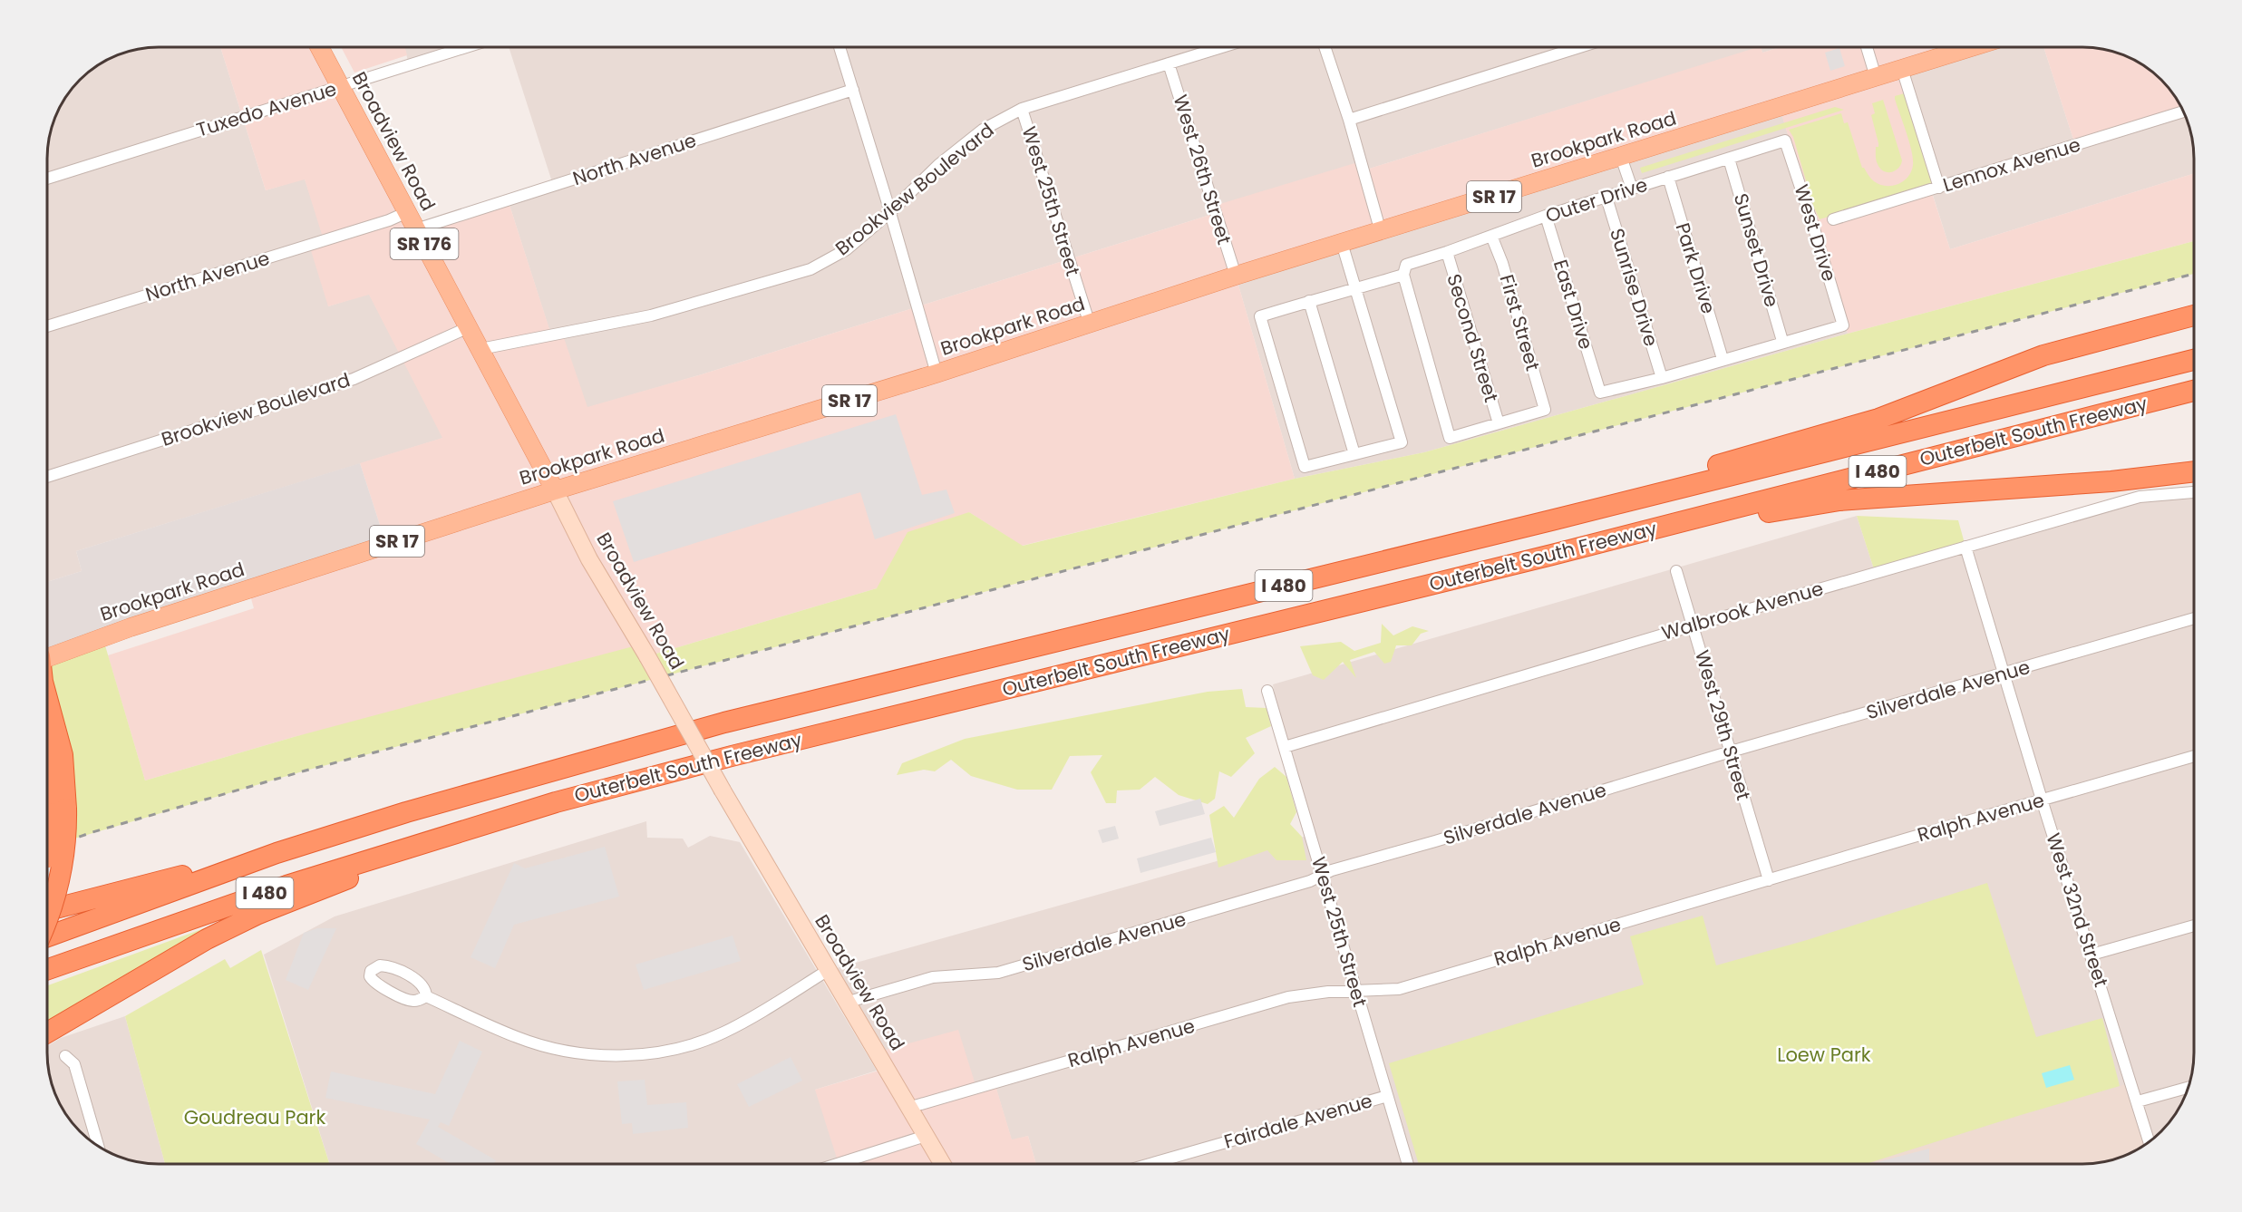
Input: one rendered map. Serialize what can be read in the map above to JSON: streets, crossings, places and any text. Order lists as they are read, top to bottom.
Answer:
{
  "streets": {
    "highway": ["Outerbelt South Freeway", "I 480"],
    "main road": [
      "Brookpark Road",
      "Broadview Road",
      "SR 17",
      "SR 176"
    ],
    "street": [
      "Tuxedo Avenue",
      "North Avenue",
      "Lennox Avenue",
      "West 26th Street",
      "Brookview Boulevard",
      "Outer Drive",
      "West 25th Street",
      "West Drive",
      "Sunset Drive",
      "Park Drive",
      "Sunrise Drive",
      "East Drive",
      "First Street",
      "Second Street",
      "Walbrook Avenue",
      "Silverdale Avenue",
      "West 29th Street",
      "Ralph Avenue",
      "West 32nd Street",
      "Fairdale Avenue"
    ]
  },
  "crossings": [
    ["Tuxedo Avenue", "Broadview Road"],
    ["Brookpark Road", "Broadview Road"],
    ["Brookpark Road", "West 26th Street"],
    ["Brookpark Road", "West 25th Street"],
    ["Broadview Road", "North Avenue"],
    ["Broadview Road", "Brookview Boulevard"],
    ["Broadview Road", "Silverdale Avenue"],
    ["Broadview Road", "Ralph Avenue"],
    ["West 26th Street", "Brookview Boulevard"],
    ["Brookview Boulevard", "West 25th Street"],
    ["Outer Drive", "West Drive"],
    ["Outer Drive", "Sunset Drive"],
    ["Outer Drive", "Park Drive"],
    ["Outer Drive", "Sunrise Drive"],
    ["Outer Drive", "East Drive"],
    ["Outer Drive", "First Street"],
    ["Outer Drive", "Second Street"],
    ["West 25th Street", "Walbrook Avenue"],
    ["West 25th Street", "Silverdale Avenue"],
    ["West 25th Street", "Ralph Avenue"],
    ["West 25th Street", "Fairdale Avenue"],
    ["West Drive", "Sunset Drive"],
    ["Sunrise Drive", "East Drive"],
    ["First Street", "Second Street"],
    ["Walbrook Avenue", "West 29th Street"],
    ["Walbrook Avenue", "West 32nd Street"],
    ["Silverdale Avenue", "West 29th Street"],
    ["Silverdale Avenue", "West 32nd Street"],
    ["West 29th Street", "Ralph Avenue"],
    ["Ralph Avenue", "West 32nd Street"]
  ],
  "parks": ["Loew Park", "Goudreau Park"]
}
